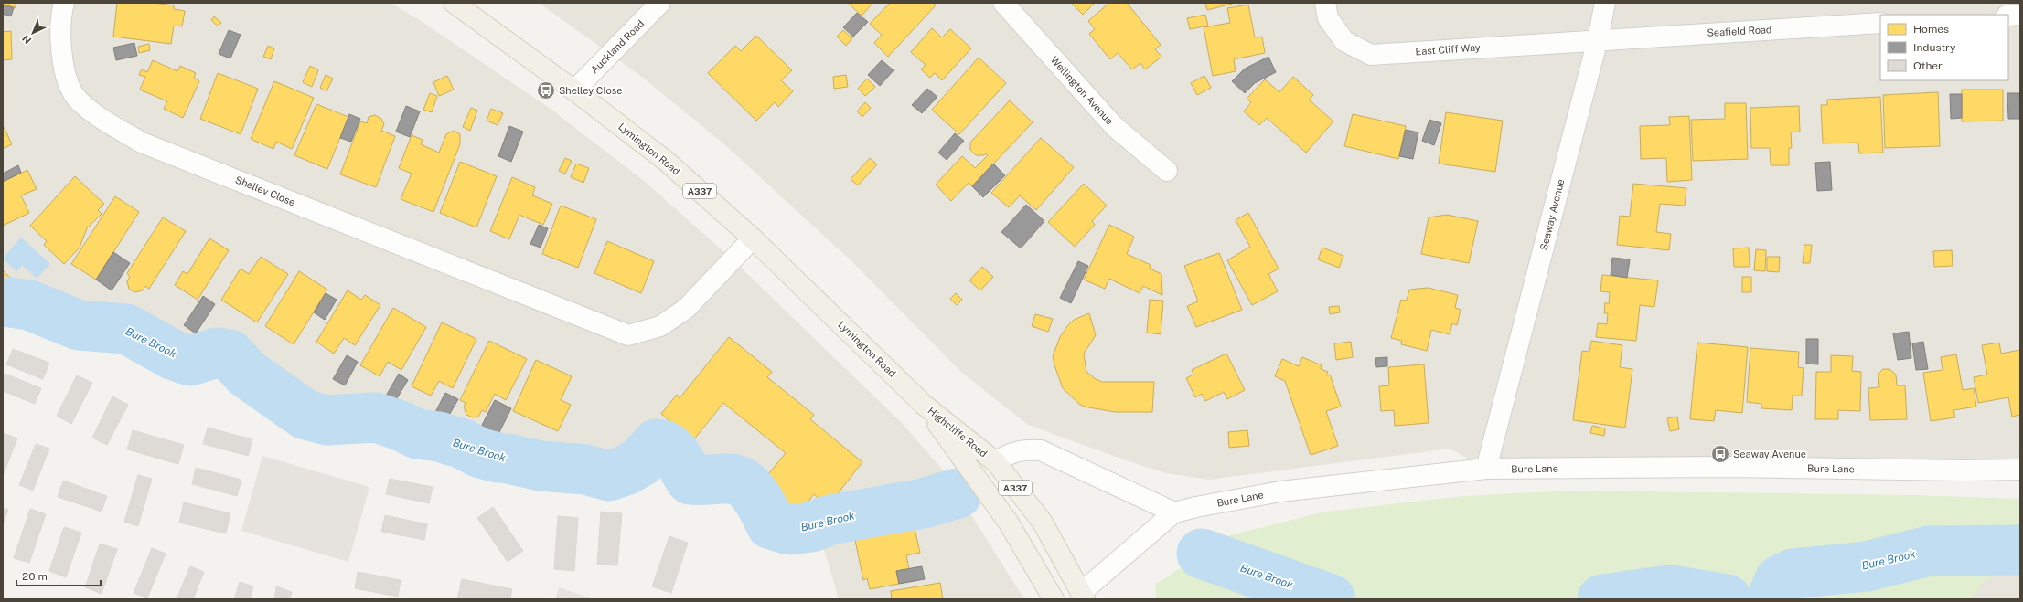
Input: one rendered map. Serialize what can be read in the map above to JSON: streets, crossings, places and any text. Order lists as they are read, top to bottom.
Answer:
{
  "streets": {
    "main road": ["Lymington Road", "A337", "Highcliffe Road"],
    "street": [
      "Seafield Road",
      "Auckland Road",
      "East Cliff Way",
      "Wellington Avenue",
      "Shelley Close",
      "Seaway Avenue",
      "Bure Lane"
    ]
  },
  "crossings": [
    ["Seafield Road", "East Cliff Way"],
    ["Seafield Road", "Seaway Avenue"],
    ["Auckland Road", "Lymington Road"],
    ["East Cliff Way", "Seaway Avenue"],
    ["Lymington Road", "Shelley Close"],
    ["Lymington Road", "Highcliffe Road"],
    ["Seaway Avenue", "Bure Lane"],
    ["Highcliffe Road", "Bure Lane"]
  ],
  "water": ["Bure Brook"],
  "places": {
    "bus stop": ["Shelley Close", "Seaway Avenue"]
  },
  "legend": ["Homes", "Industry", "Other"],
  "scale_bar": "20 m",
  "north": "bottom left"
}
